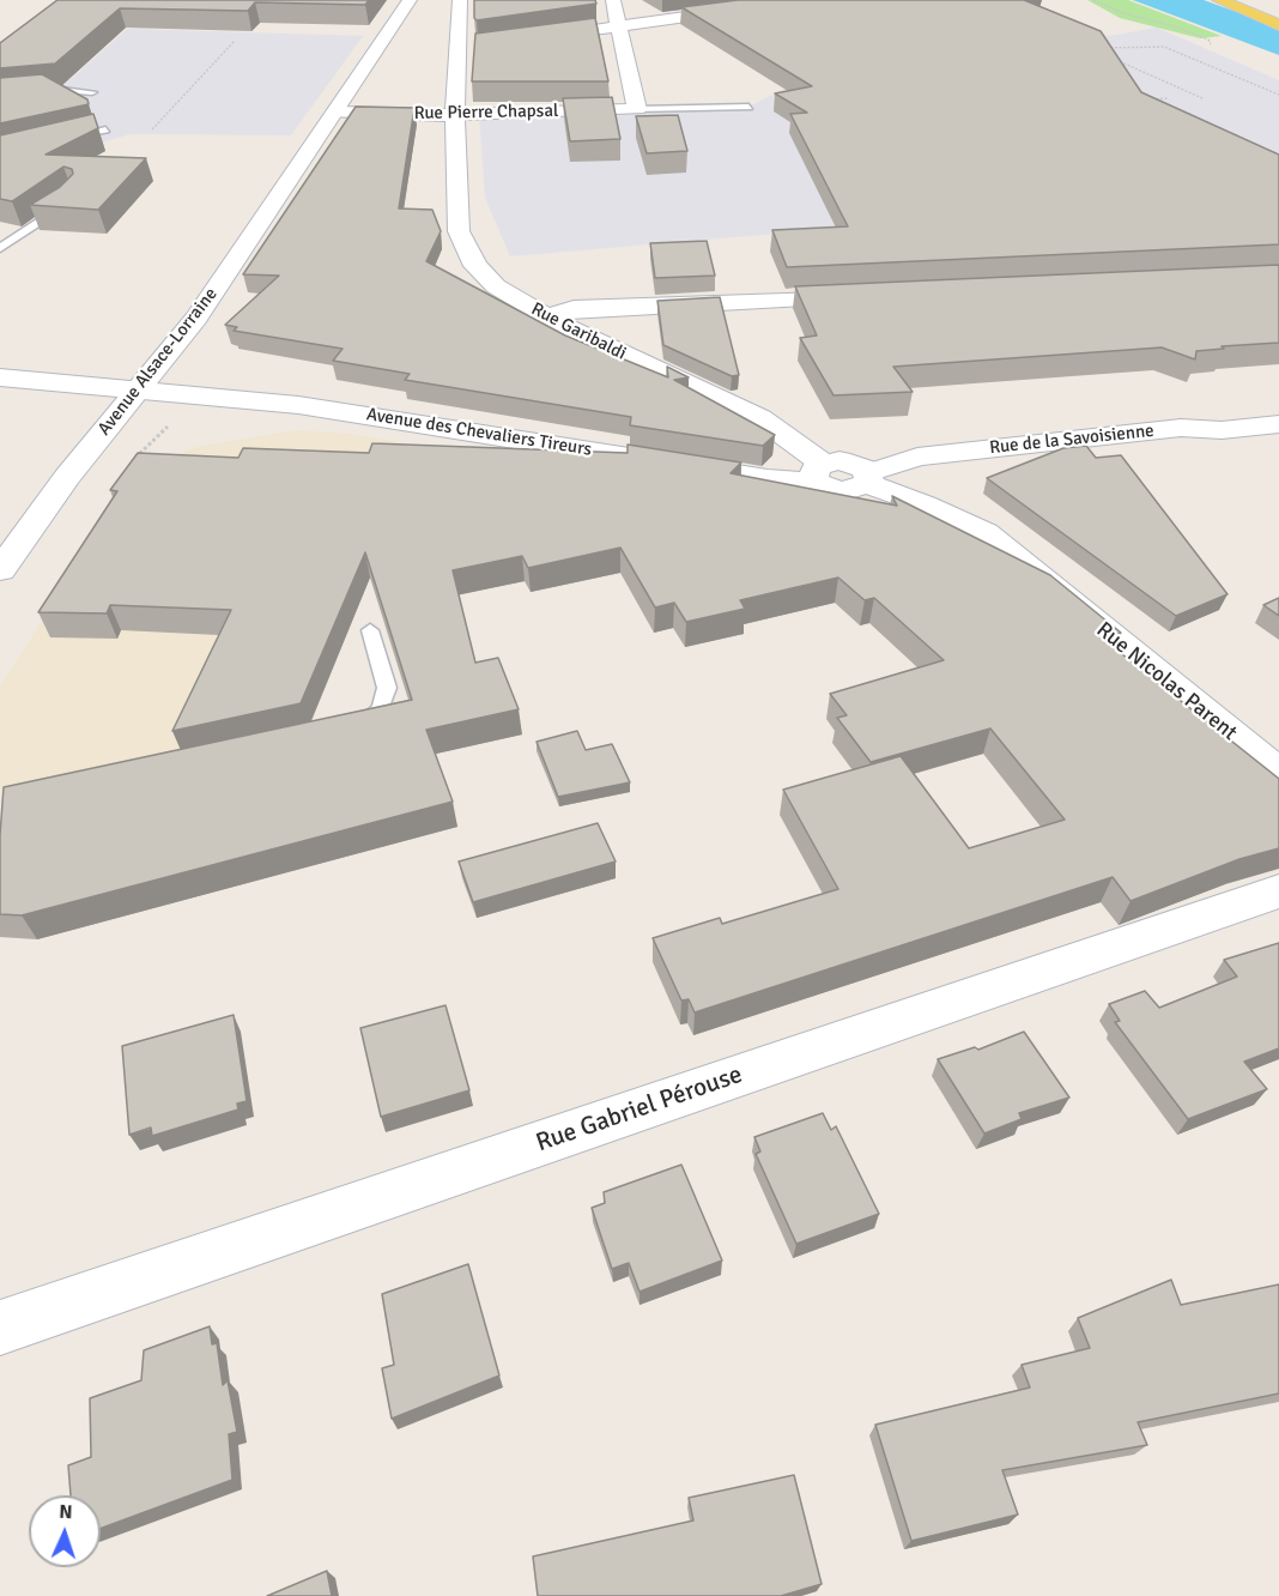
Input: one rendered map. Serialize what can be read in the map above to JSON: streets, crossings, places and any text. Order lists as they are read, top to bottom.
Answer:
{
  "streets": {
    "street": [
      "Rue Pierre Chapsal",
      "Rue Garibaldi",
      "Avenue Alsace-Lorraine",
      "Avenue des Chevaliers Tireurs",
      "Rue de la Savoisienne",
      "Rue Nicolas Parent",
      "Rue Gabriel Pérouse"
    ]
  },
  "crossings": [
    ["Rue Pierre Chapsal", "Rue Garibaldi"],
    ["Rue Pierre Chapsal", "Avenue Alsace-Lorraine"],
    ["Rue Garibaldi", "Avenue des Chevaliers Tireurs"],
    ["Avenue Alsace-Lorraine", "Avenue des Chevaliers Tireurs"],
    ["Avenue des Chevaliers Tireurs", "Rue de la Savoisienne"],
    ["Avenue des Chevaliers Tireurs", "Rue Nicolas Parent"],
    ["Rue de la Savoisienne", "Rue Nicolas Parent"]
  ],
  "north": "top"
}
